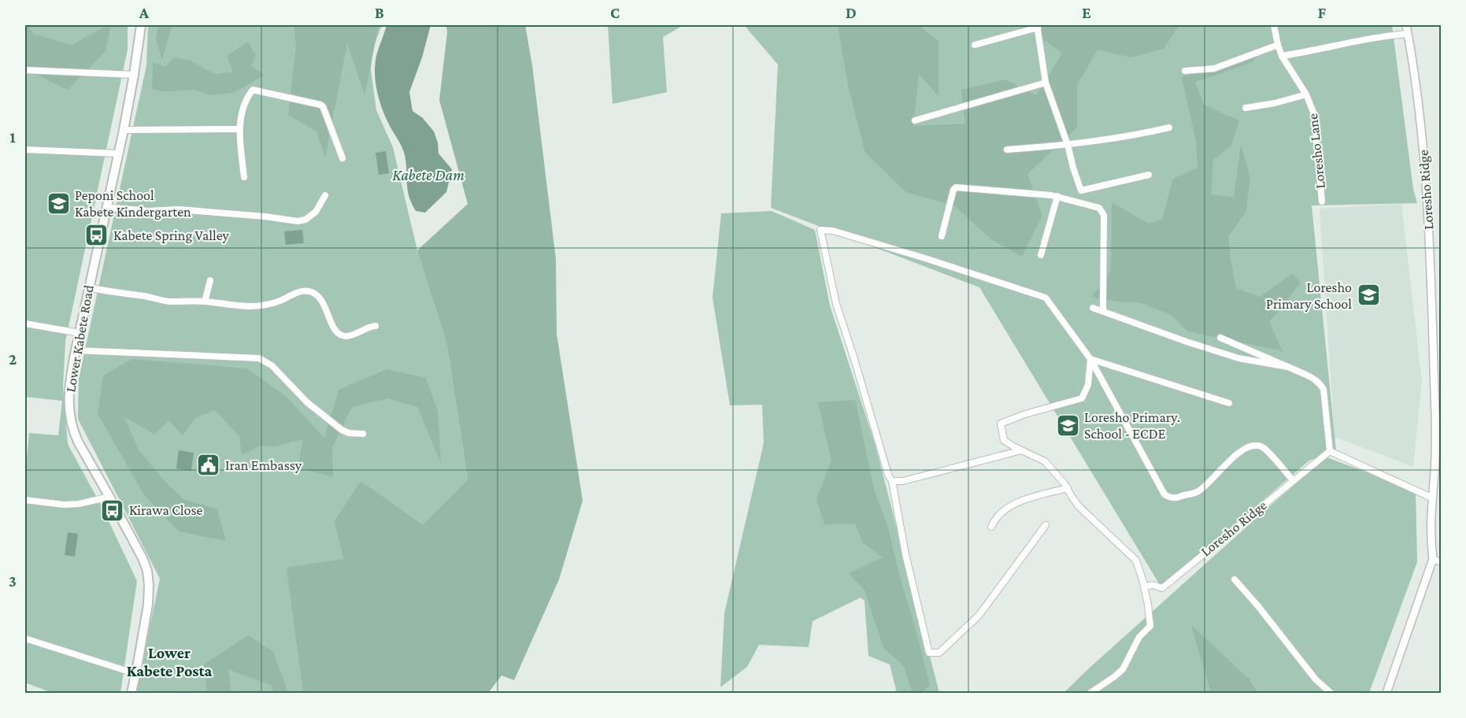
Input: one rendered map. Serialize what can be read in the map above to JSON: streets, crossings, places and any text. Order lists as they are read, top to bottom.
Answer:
{
  "streets": {
    "main road": ["Lower Kabete Road"],
    "street": ["Loresho Lane", "Loresho Ridge"]
  },
  "districts": ["Lower Kabete Posta"],
  "water": ["Kabete Dam"],
  "places": {
    "school or university": ["Peponi School Kabete Kindergarten", "Loresho Primary School", "Loresho Primary. School - ECDE"],
    "bus stop": ["Kabete Spring Valley", "Kirawa Close"],
    "public building": ["Iran Embassy"]
  },
  "grid": {
    "columns": [
      "A",
      "B",
      "C",
      "D",
      "E",
      "F"
    ],
    "rows": ["1", "2", "3"]
  }
}
